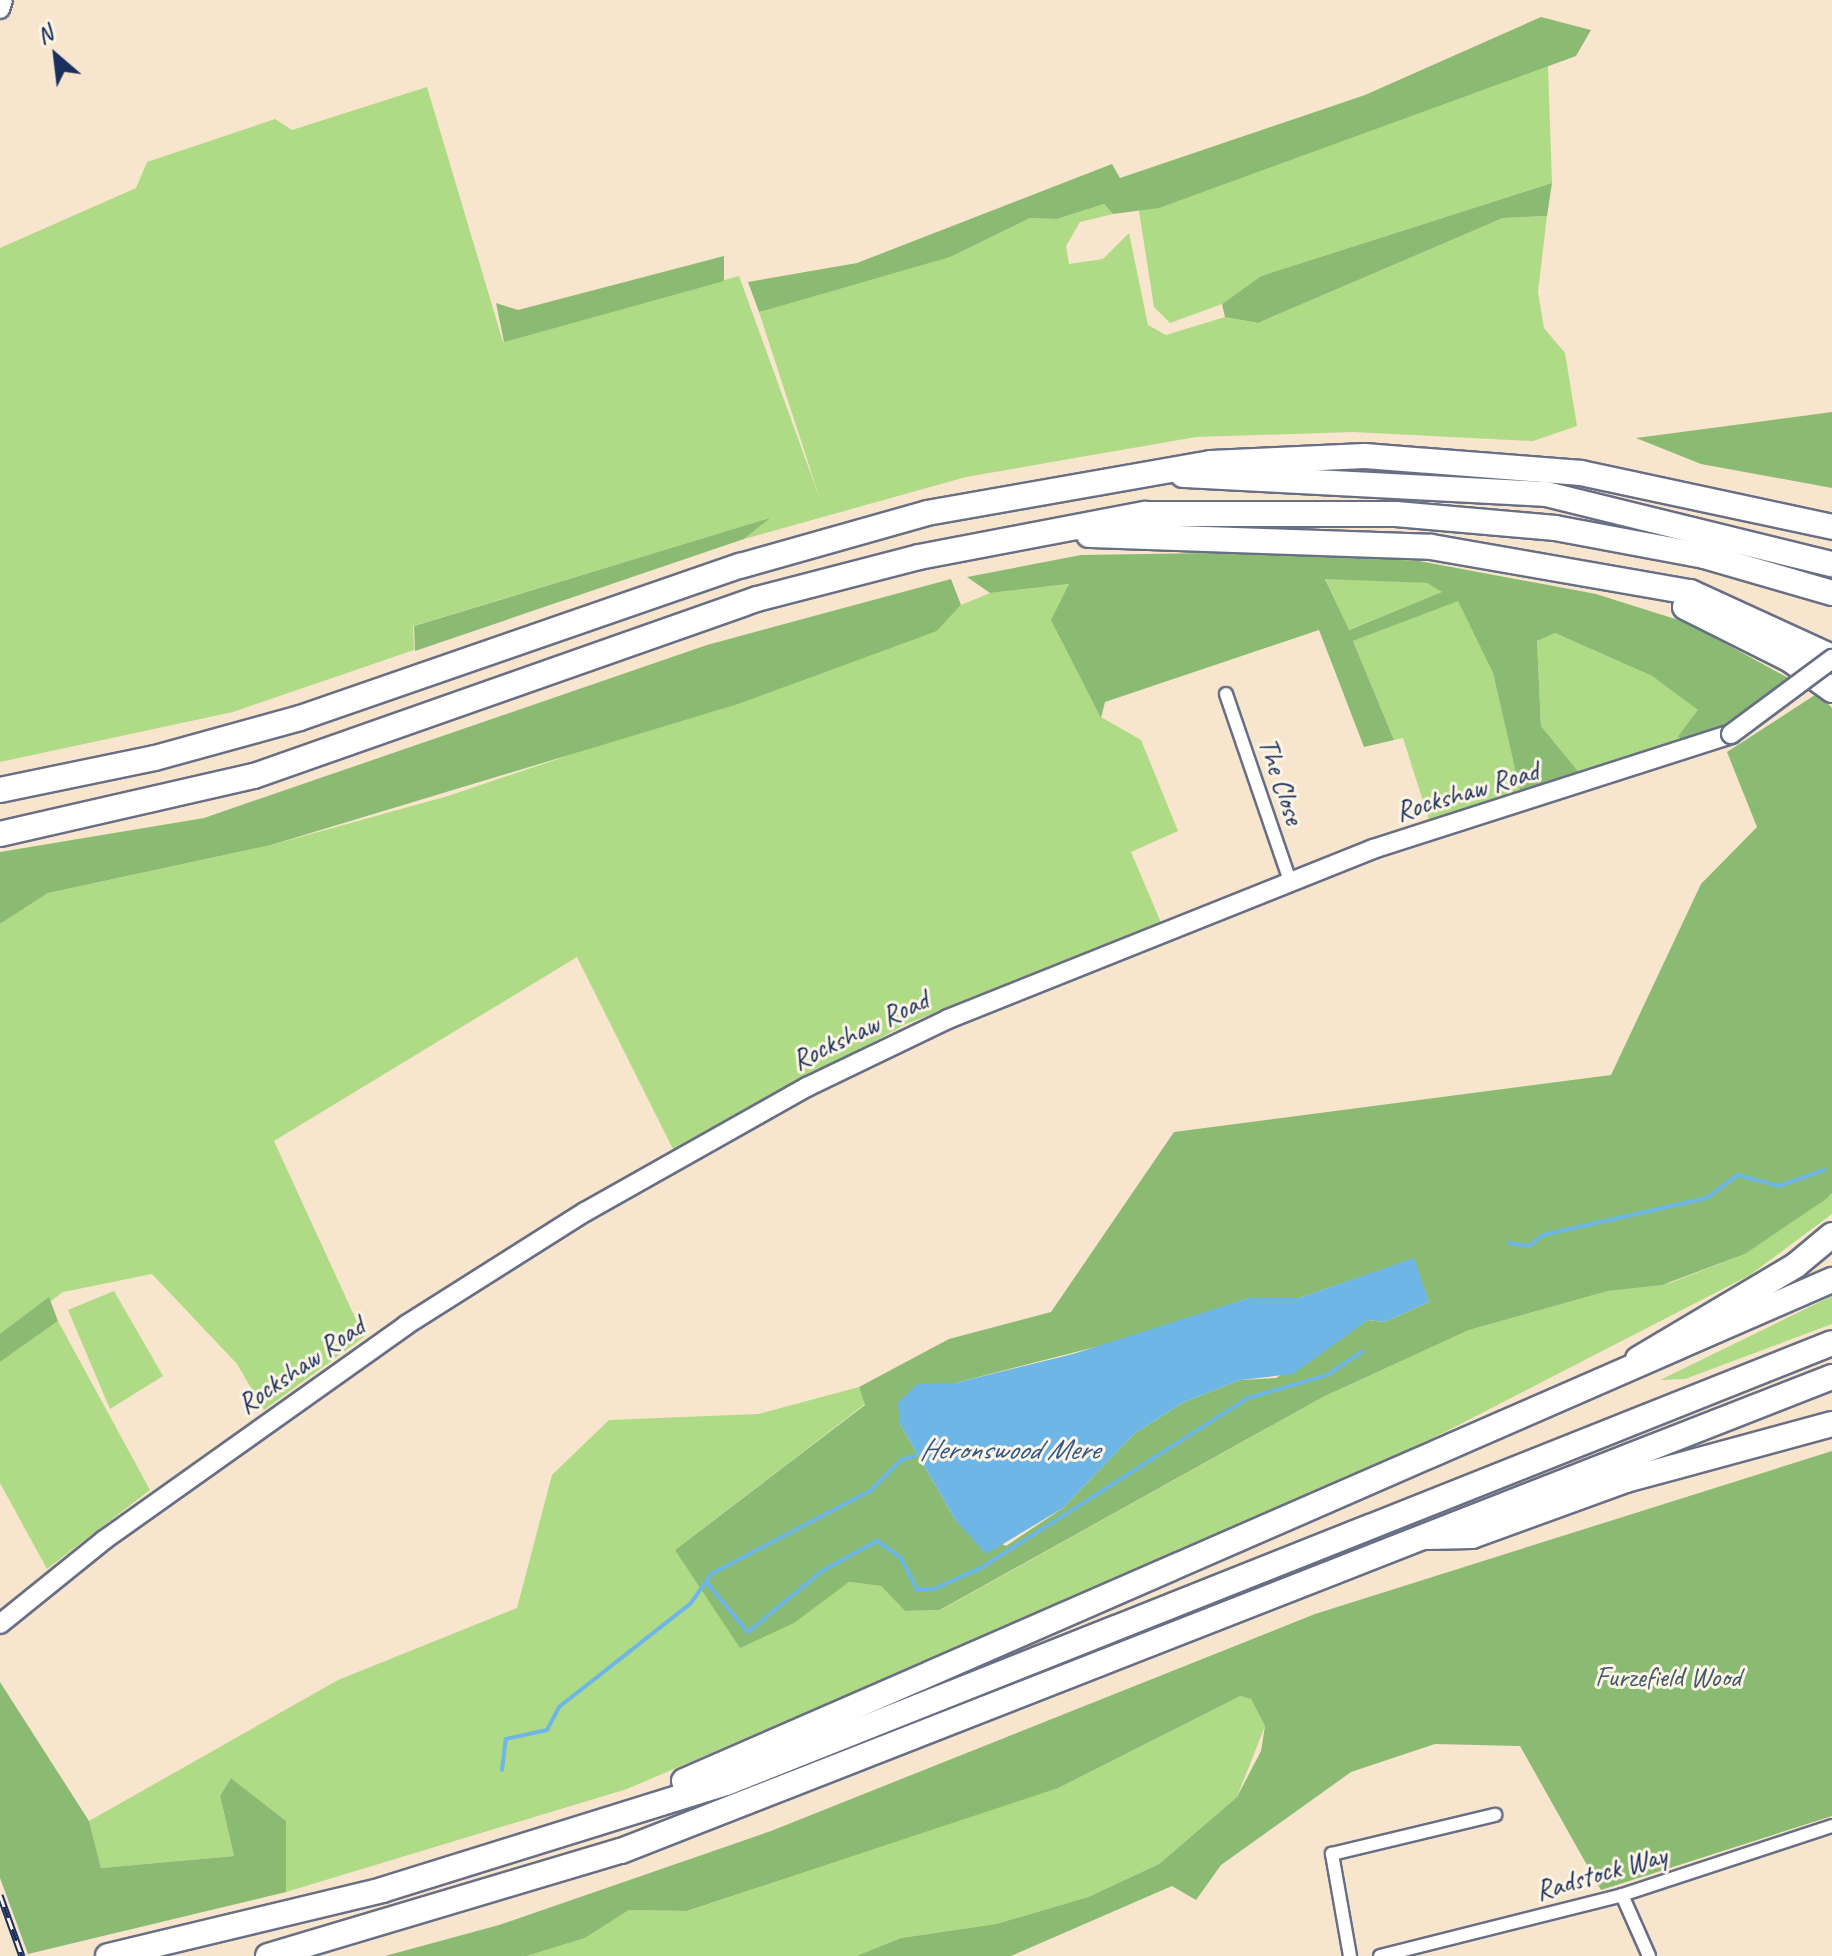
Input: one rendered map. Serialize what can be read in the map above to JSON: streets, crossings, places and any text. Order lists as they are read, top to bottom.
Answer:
{
  "streets": {
    "street": ["The Close", "Rockshaw Road", "Radstock Way"]
  },
  "crossings": [
    ["The Close", "Rockshaw Road"]
  ],
  "water": ["Heronswood Mere"],
  "parks": ["Furzefield Wood"],
  "north": "top left"
}
